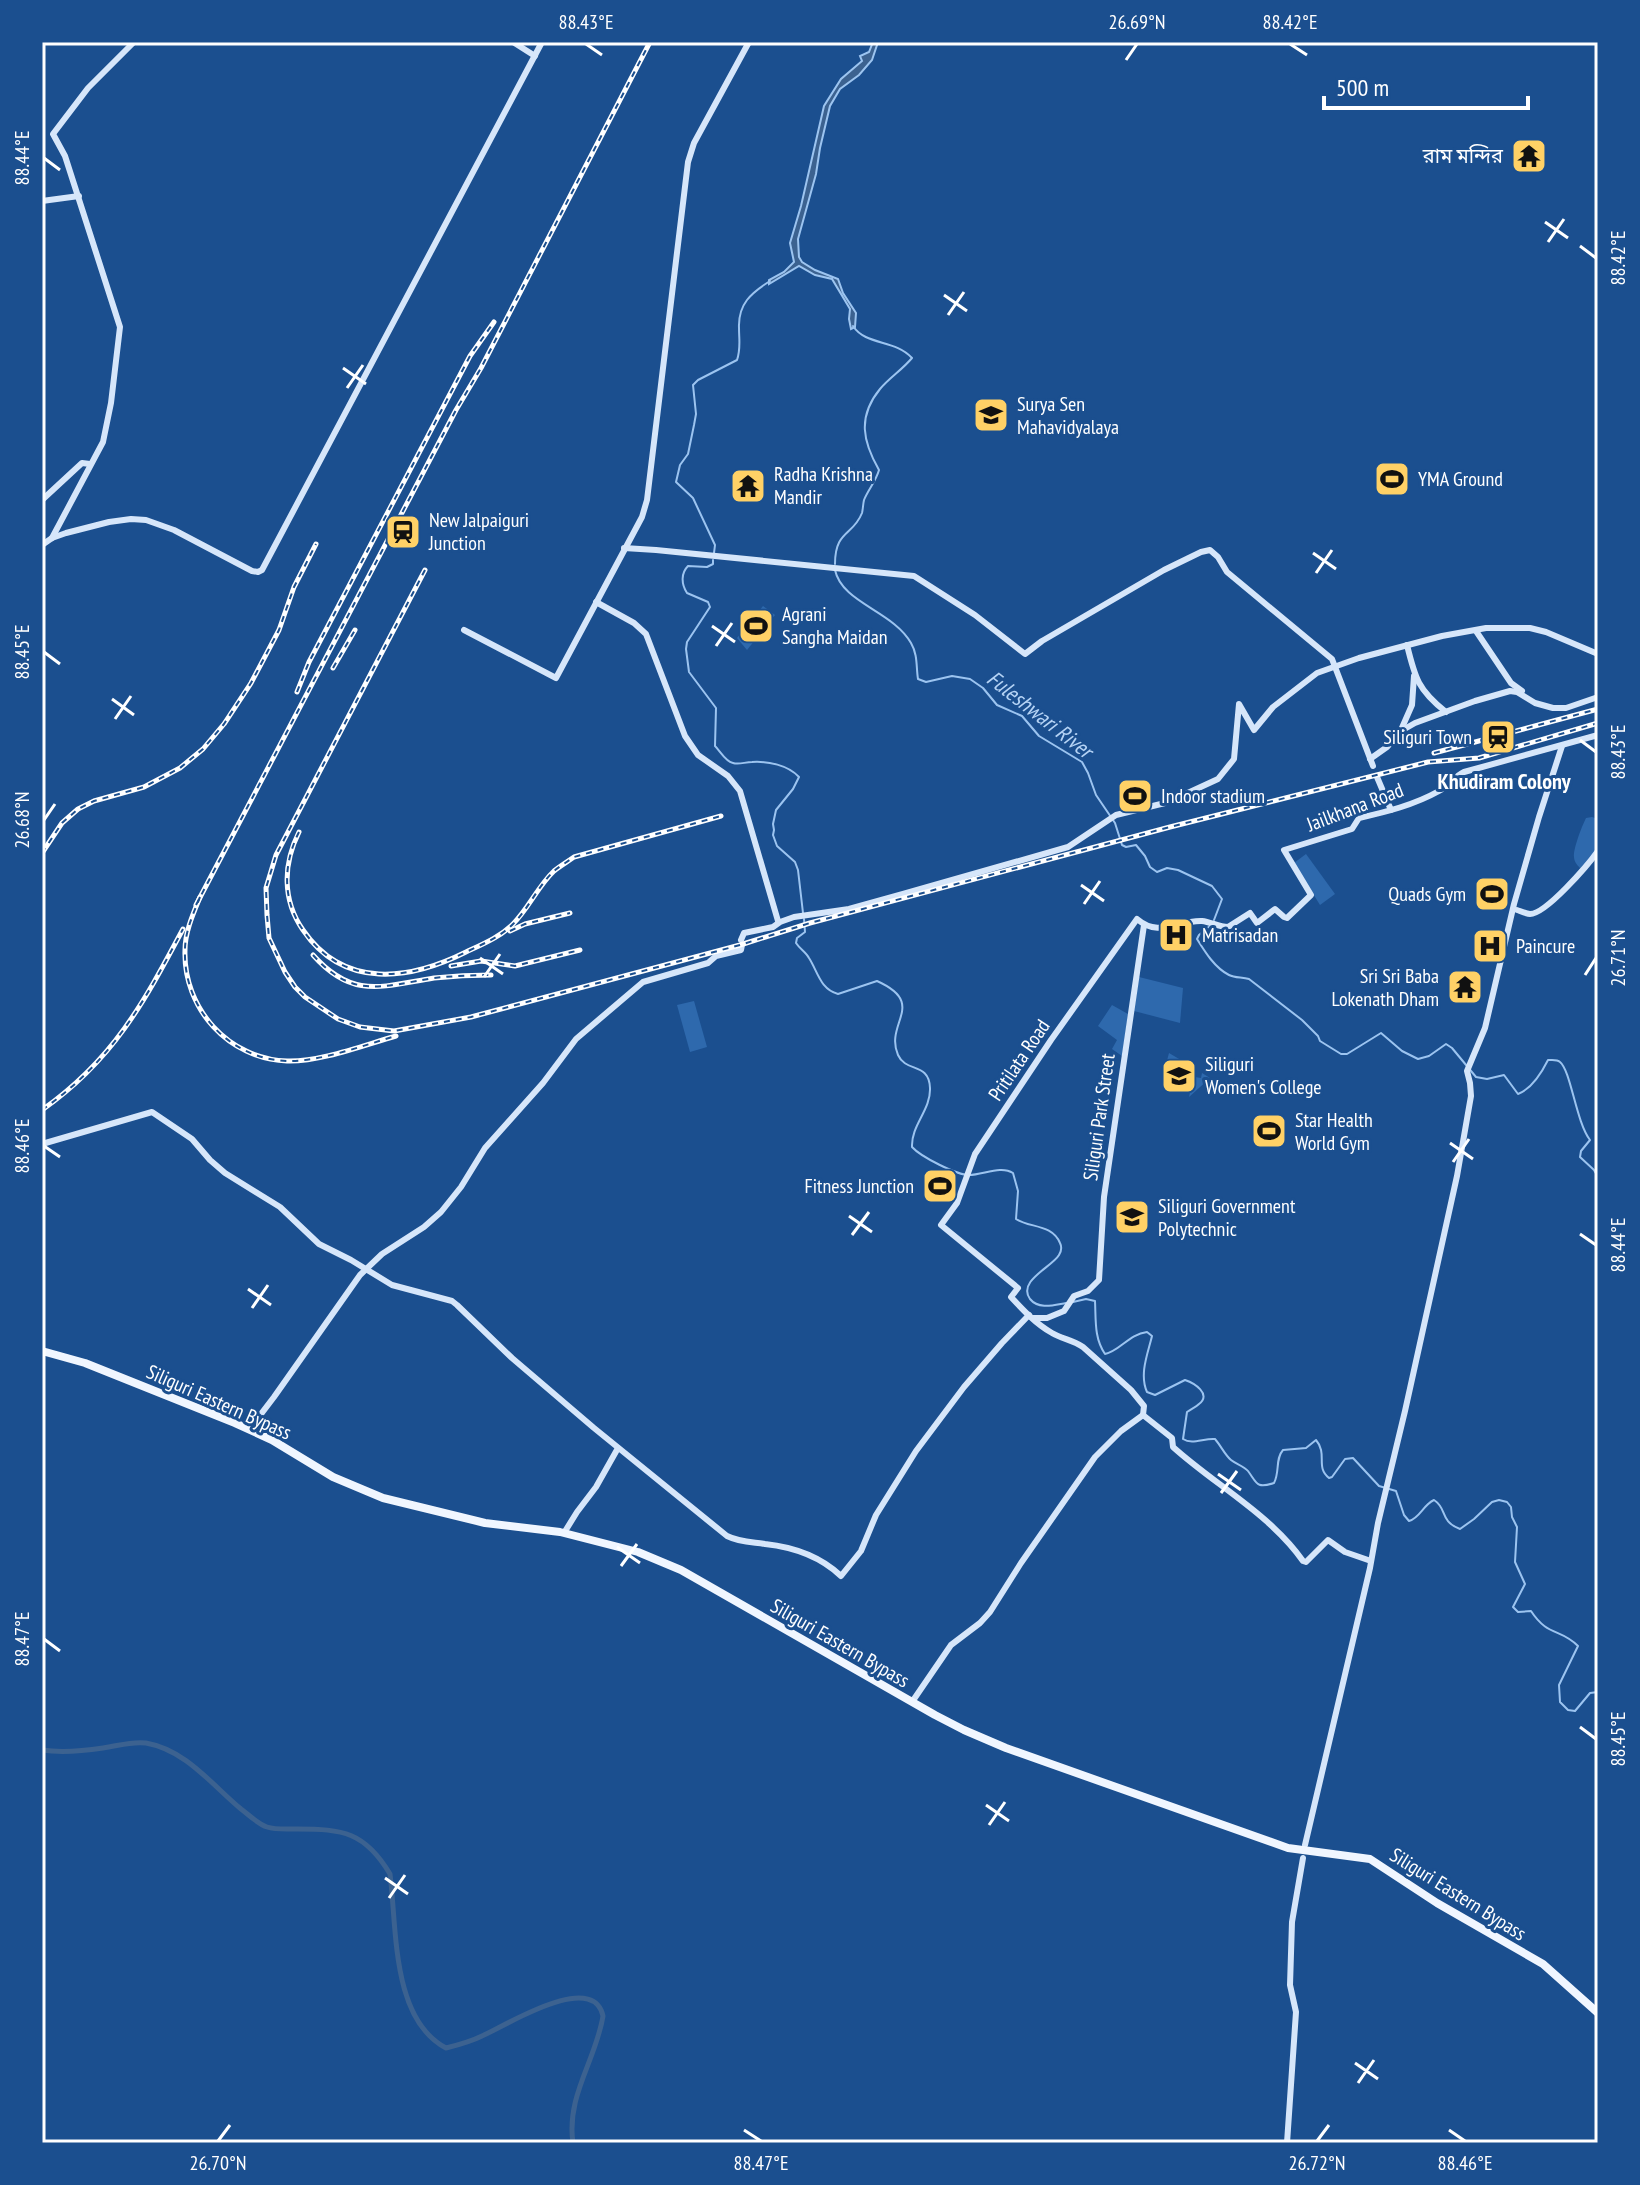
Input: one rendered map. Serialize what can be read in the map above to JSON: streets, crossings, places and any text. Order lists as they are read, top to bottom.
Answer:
{
  "streets": {
    "main road": ["Siliguri Eastern Bypass"],
    "street": ["Jailkhana Road", "Pritilata Road", "Siliguri Park Street"]
  },
  "crossings": [
    ["Jailkhana Road", "Pritilata Road"],
    ["Jailkhana Road", "Siliguri Park Street"],
    ["Pritilata Road", "Siliguri Park Street"]
  ],
  "districts": ["Khudiram Colony"],
  "water": ["Fuleshwari River"],
  "places": {
    "temple": ["রাম মন্দির", "Radha Krishna Mandir", "Sri Sri Baba Lokenath Dham"],
    "school or university": ["Surya Sen Mahavidyalaya", "Siliguri Women's College", "Siliguri Government Polytechnic"],
    "sports": [
      "YMA Ground",
      "Agrani Sangha Maidan",
      "Indoor stadium",
      "Quads Gym",
      "Star Health World Gym",
      "Fitness Junction"
    ],
    "station": ["New Jalpaiguri Junction", "Siliguri Town"],
    "hospital": ["Matrisadan", "Paincure"]
  },
  "scale_bar": "500 m",
  "coordinates": [
    "88.43°E",
    "26.69°N",
    "88.42°E",
    "88.44°E",
    "88.45°E",
    "26.68°N",
    "26.71°N",
    "88.46°E",
    "88.47°E",
    "26.70°N",
    "26.72°N"
  ]
}
